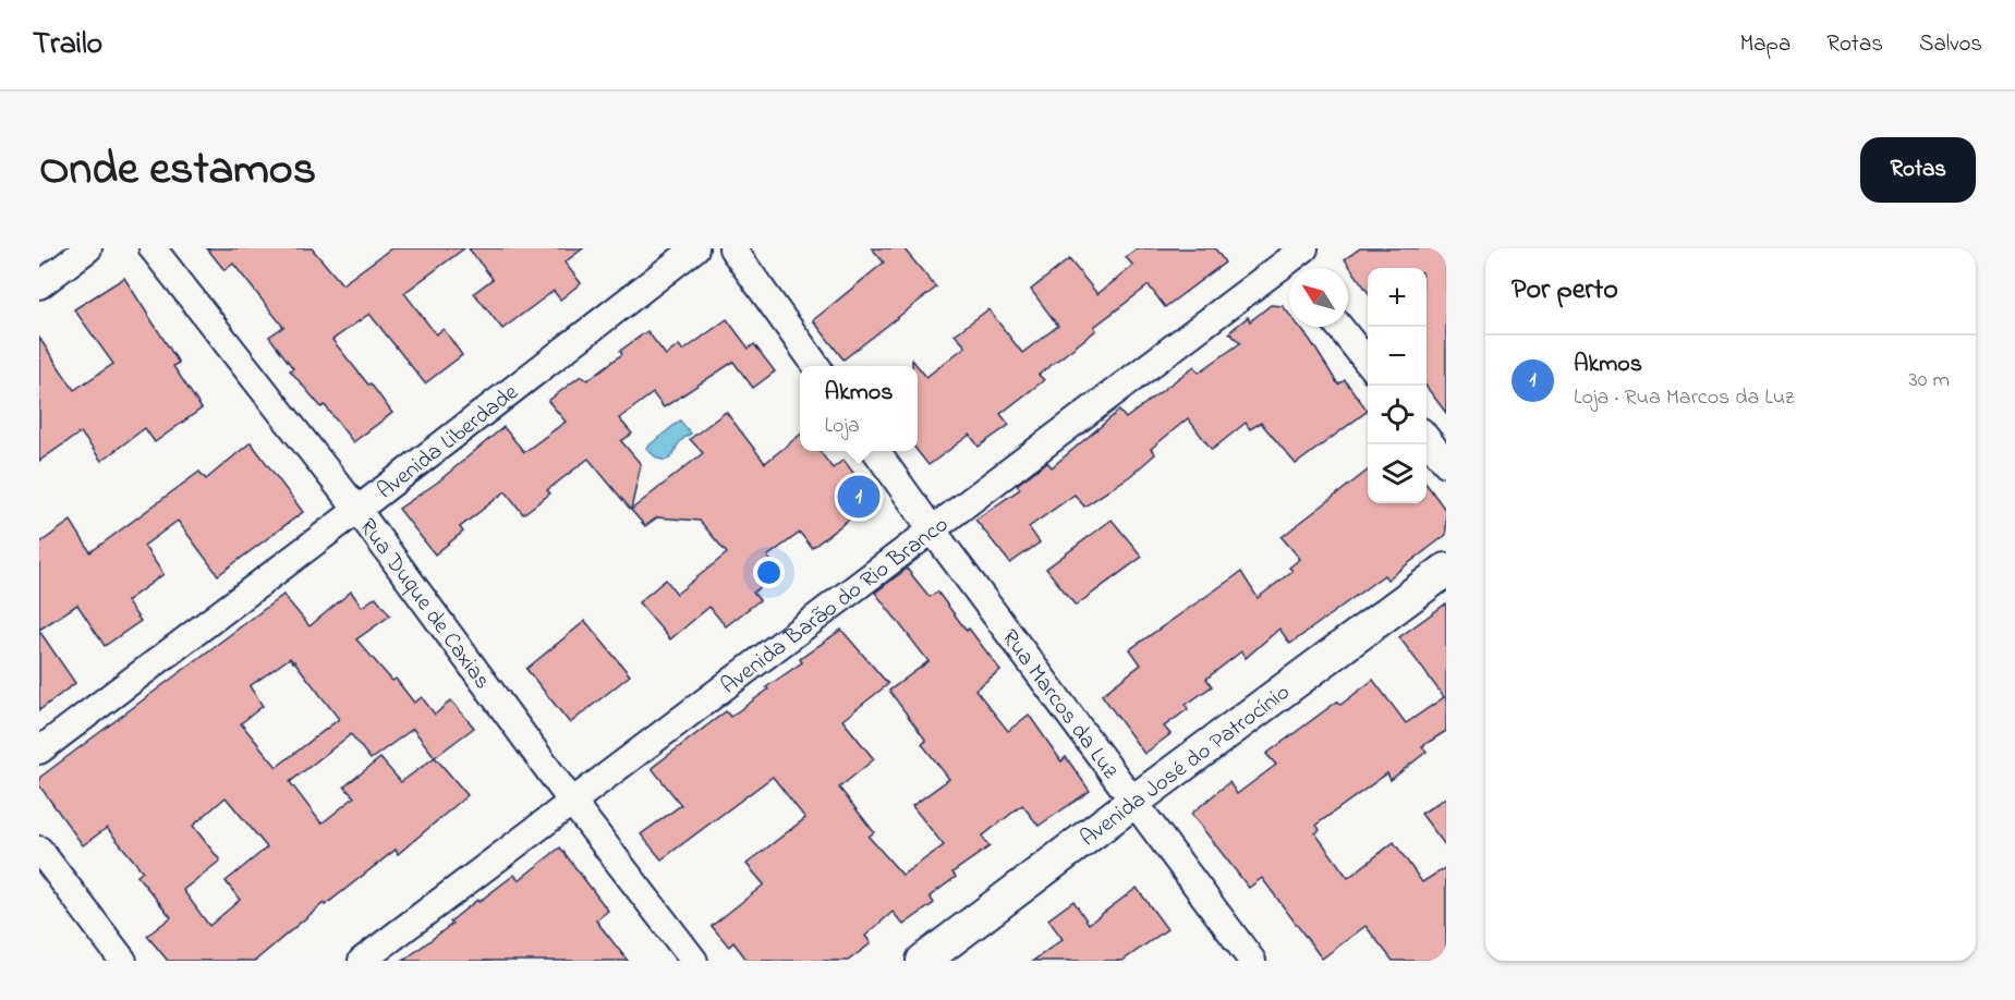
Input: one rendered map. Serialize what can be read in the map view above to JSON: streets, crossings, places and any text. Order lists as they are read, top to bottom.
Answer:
{
  "streets": {
    "street": [
      "Avenida Liberdade",
      "Rua Duque de Caxias",
      "Avenida Barão do Rio Branco",
      "Rua Marcos da Luz",
      "Avenida José do Patrocínio"
    ]
  },
  "crossings": [
    ["Avenida Liberdade", "Rua Duque de Caxias"],
    ["Rua Duque de Caxias", "Avenida Barão do Rio Branco"],
    ["Avenida Barão do Rio Branco", "Rua Marcos da Luz"],
    ["Rua Marcos da Luz", "Avenida José do Patrocínio"]
  ],
  "north": "top left",
  "page": {
    "header": "Trailo",
    "nav": ["Mapa", "Rotas", "Salvos"],
    "title": "Onde estamos",
    "buttons": "Rotas",
    "heading": "Por perto",
    "map_buttons": ["+", "−"],
    "list": [
      {
        "mark": "1",
        "name": "Akmos",
        "note": "Loja · Rua Marcos da Luz",
        "value": "30 m"
      }
    ],
    "popup": ["Akmos", "Loja"],
    "pins": "1"
  }
}
